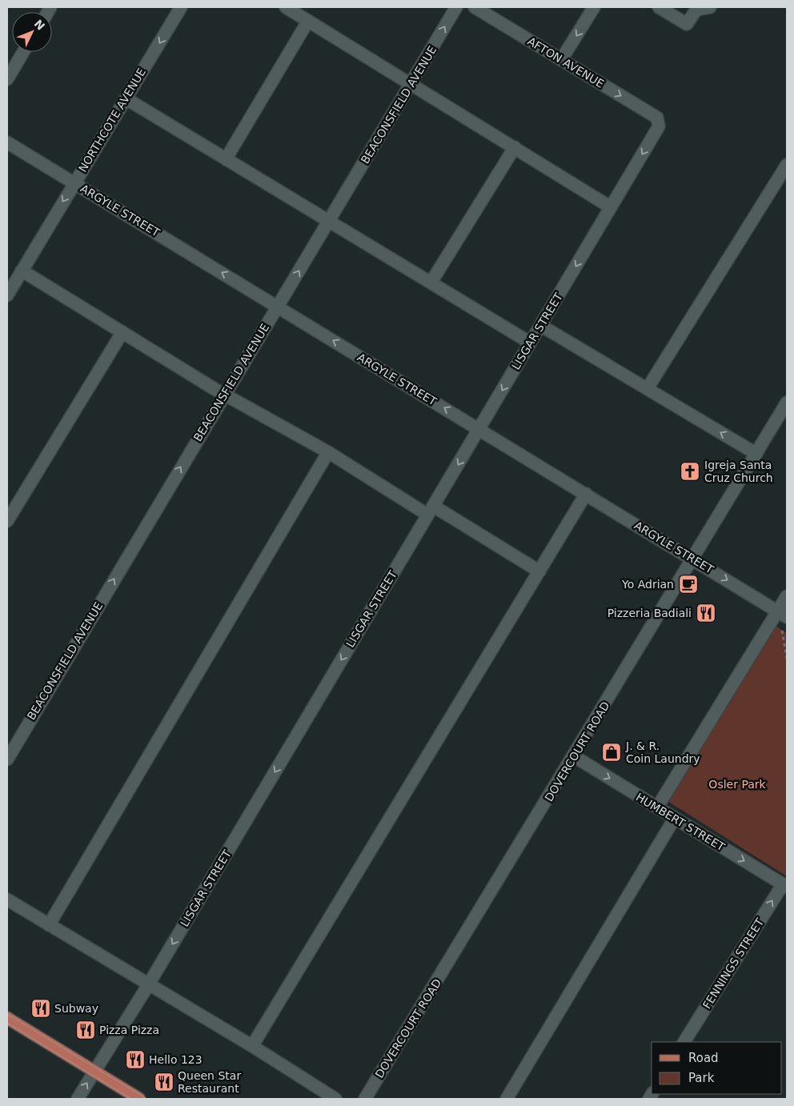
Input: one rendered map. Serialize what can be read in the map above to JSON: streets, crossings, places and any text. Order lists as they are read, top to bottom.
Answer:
{
  "streets": {
    "street": [
      "AFTON AVENUE",
      "BEACONSFIELD AVENUE",
      "NORTHCOTE AVENUE",
      "ARGYLE STREET",
      "LISGAR STREET",
      "DOVERCOURT ROAD",
      "HUMBERT STREET",
      "FENNINGS STREET"
    ]
  },
  "crossings": [
    ["AFTON AVENUE", "LISGAR STREET"],
    ["BEACONSFIELD AVENUE", "ARGYLE STREET"],
    ["NORTHCOTE AVENUE", "ARGYLE STREET"],
    ["ARGYLE STREET", "LISGAR STREET"],
    ["ARGYLE STREET", "DOVERCOURT ROAD"],
    ["DOVERCOURT ROAD", "HUMBERT STREET"],
    ["HUMBERT STREET", "FENNINGS STREET"]
  ],
  "one_way": [
    "BEACONSFIELD AVENUE",
    "NORTHCOTE AVENUE",
    "LISGAR STREET",
    "HUMBERT STREET",
    "FENNINGS STREET"
  ],
  "parks": ["Osler Park"],
  "places": {
    "church": ["Igreja Santa Cruz Church"],
    "cafe": ["Yo Adrian"],
    "restaurant": [
      "Pizzeria Badiali",
      "Subway",
      "Pizza Pizza",
      "Hello 123",
      "Queen Star Restaurant"
    ],
    "shop": ["J. & R. Coin Laundry"]
  },
  "legend": ["Road", "Park"],
  "north": "top right"
}
